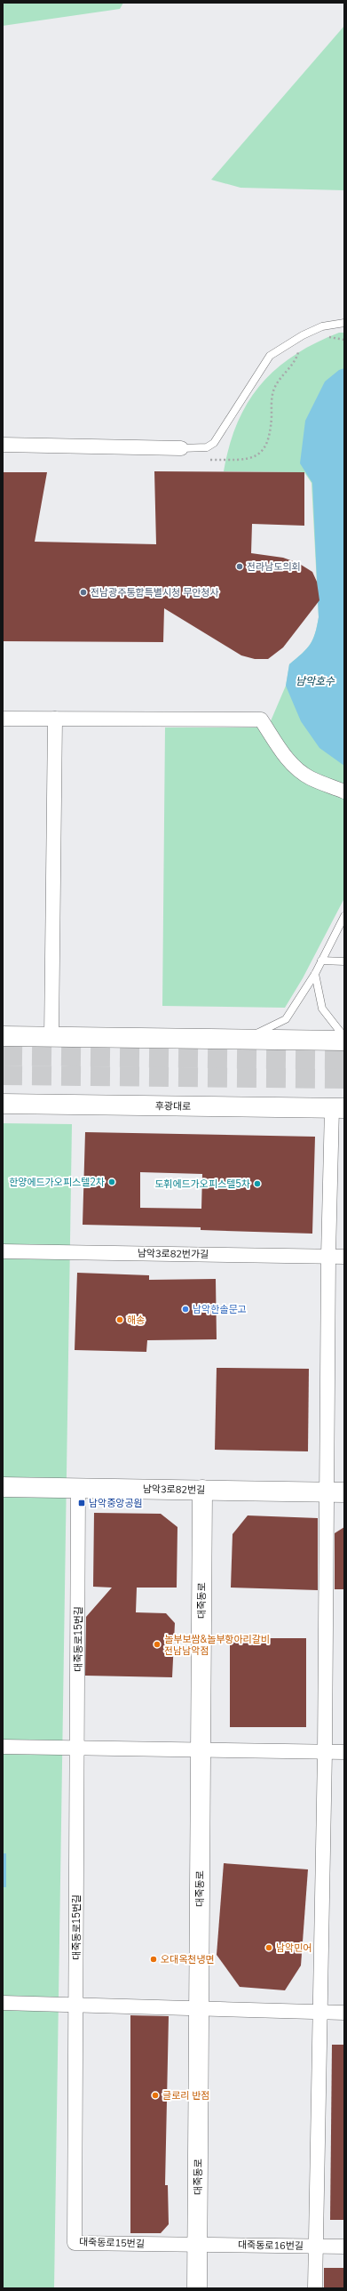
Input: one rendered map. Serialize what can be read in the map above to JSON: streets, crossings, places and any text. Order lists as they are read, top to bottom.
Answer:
{
  "streets": {
    "street": [
      "후광대로",
      "남악3로82번가길",
      "남악3로82번길",
      "대죽동로",
      "대죽동로15번길",
      "대죽동로16번길"
    ]
  },
  "crossings": [
    ["남악3로82번길", "대죽동로"],
    ["남악3로82번길", "대죽동로15번길"],
    ["대죽동로", "대죽동로15번길"],
    ["대죽동로", "대죽동로16번길"],
    ["대죽동로15번길", "대죽동로16번길"]
  ],
  "water": ["남악호수"],
  "places": {
    "other": [
      "전라남도의회",
      "전남광주통합특별시청 무안청사",
      "한양에드가오피스텔2차",
      "도휘에드가오피스텔5차",
      "남악한솔문고",
      "해송",
      "놀부보쌈&놀부항아리갈비 전남남악점",
      "남악민어",
      "오대옥천냉면",
      "글로리 반점"
    ],
    "transit": ["남악중앙공원"]
  }
}
